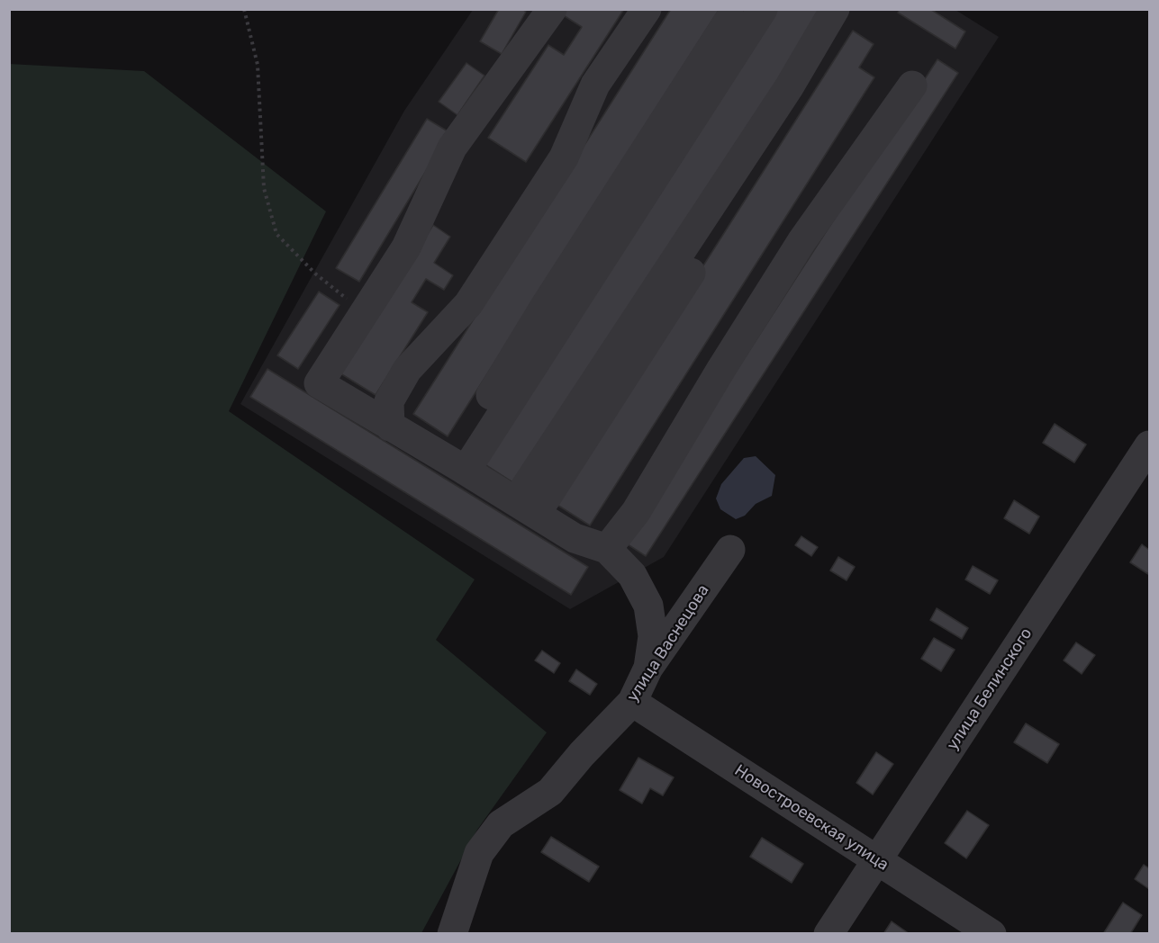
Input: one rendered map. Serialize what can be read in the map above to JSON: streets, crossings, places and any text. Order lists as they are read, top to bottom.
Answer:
{
  "streets": {
    "street": ["улица Васнецова", "улица Белинского", "Новостроевская улица"]
  },
  "crossings": [
    ["улица Васнецова", "Новостроевская улица"],
    ["улица Белинского", "Новостроевская улица"]
  ]
}
